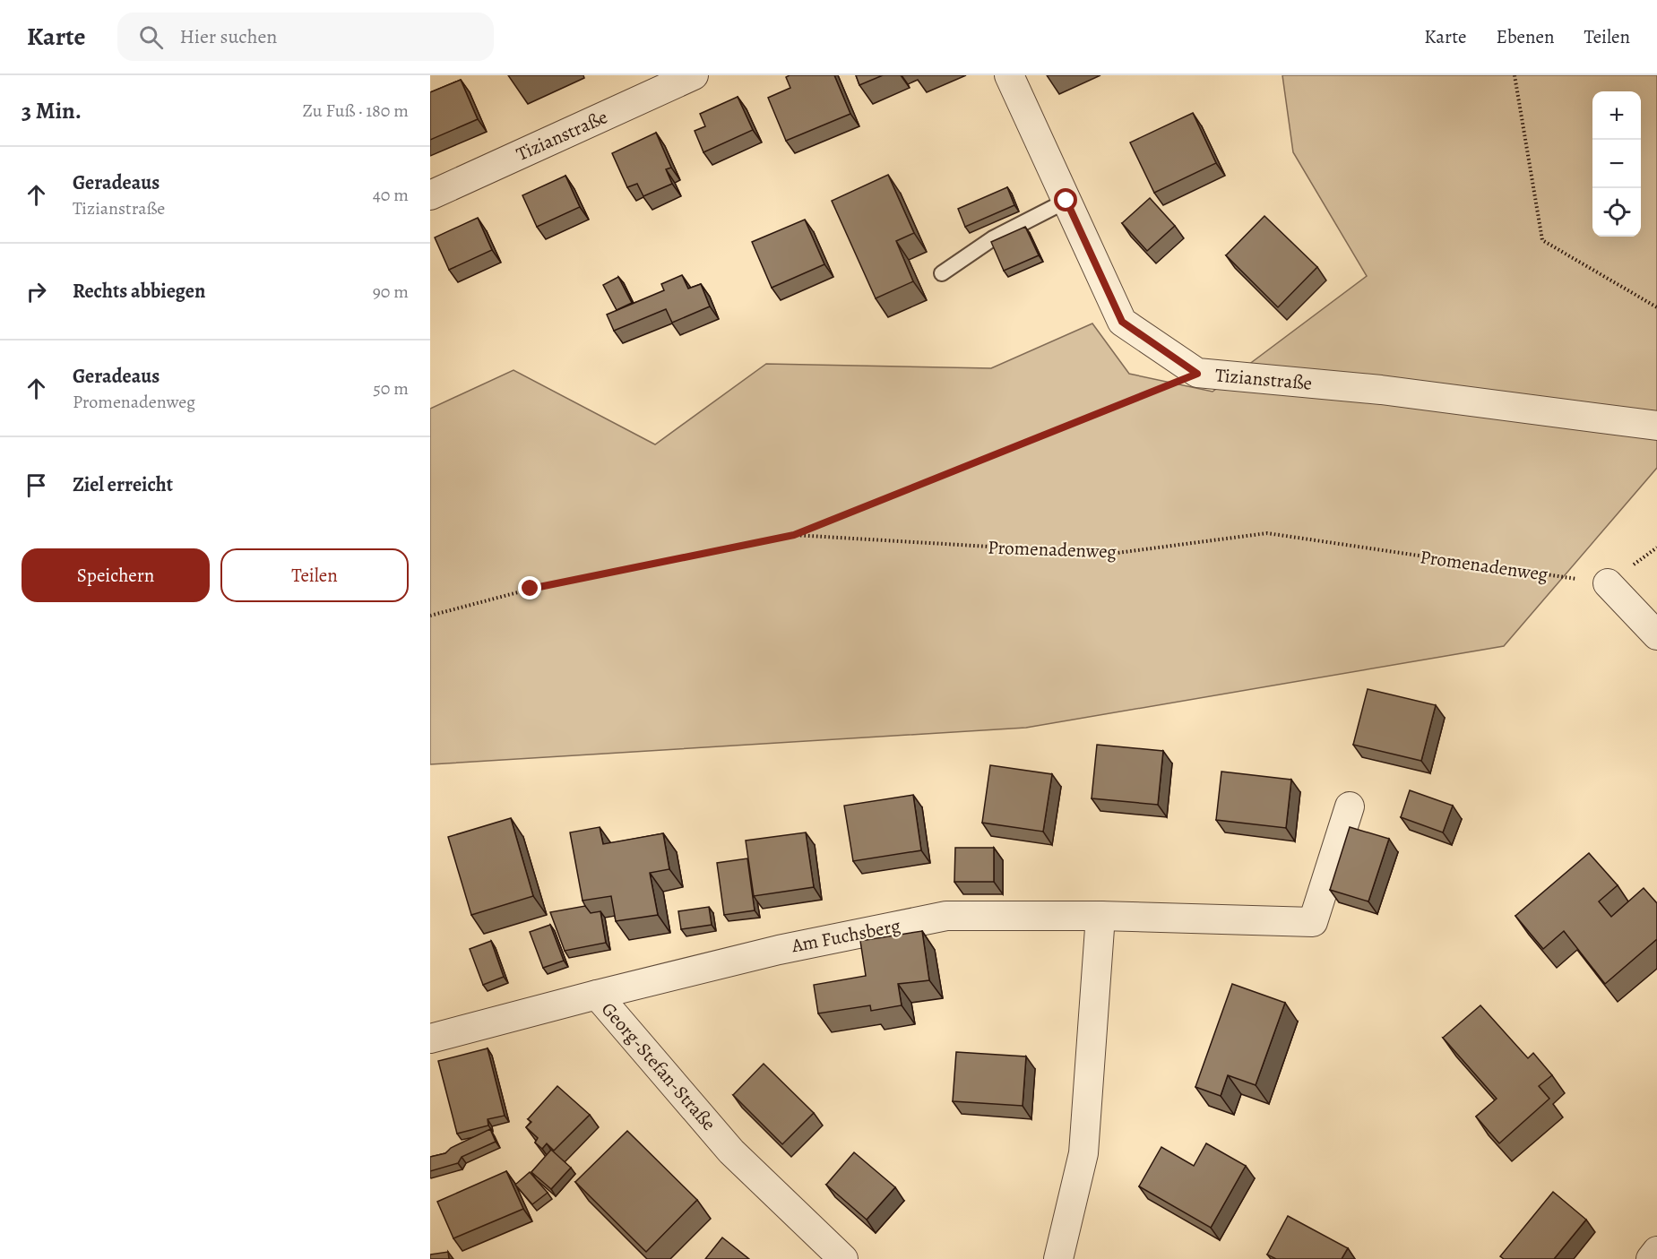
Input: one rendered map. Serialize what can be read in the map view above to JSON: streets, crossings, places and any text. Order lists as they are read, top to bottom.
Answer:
{
  "streets": {
    "street": ["Tizianstraße", "Am Fuchsberg", "Georg-Stefan-Straße"],
    "path": ["Promenadenweg"]
  },
  "crossings": [
    ["Am Fuchsberg", "Georg-Stefan-Straße"]
  ],
  "page": {
    "header": "Karte",
    "search": "Hier suchen",
    "nav": ["Karte", "Ebenen", "Teilen"],
    "heading": ["3 Min.", "Zu Fuß · 180 m"],
    "map_buttons": ["+", "−"],
    "list": [
      ["Geradeaus", "Tizianstraße", "40 m"],
      ["Rechts abbiegen", "90 m"],
      ["Geradeaus", "Promenadenweg", "50 m"],
      "Ziel erreicht"
    ],
    "buttons": ["Speichern", "Teilen"]
  }
}
